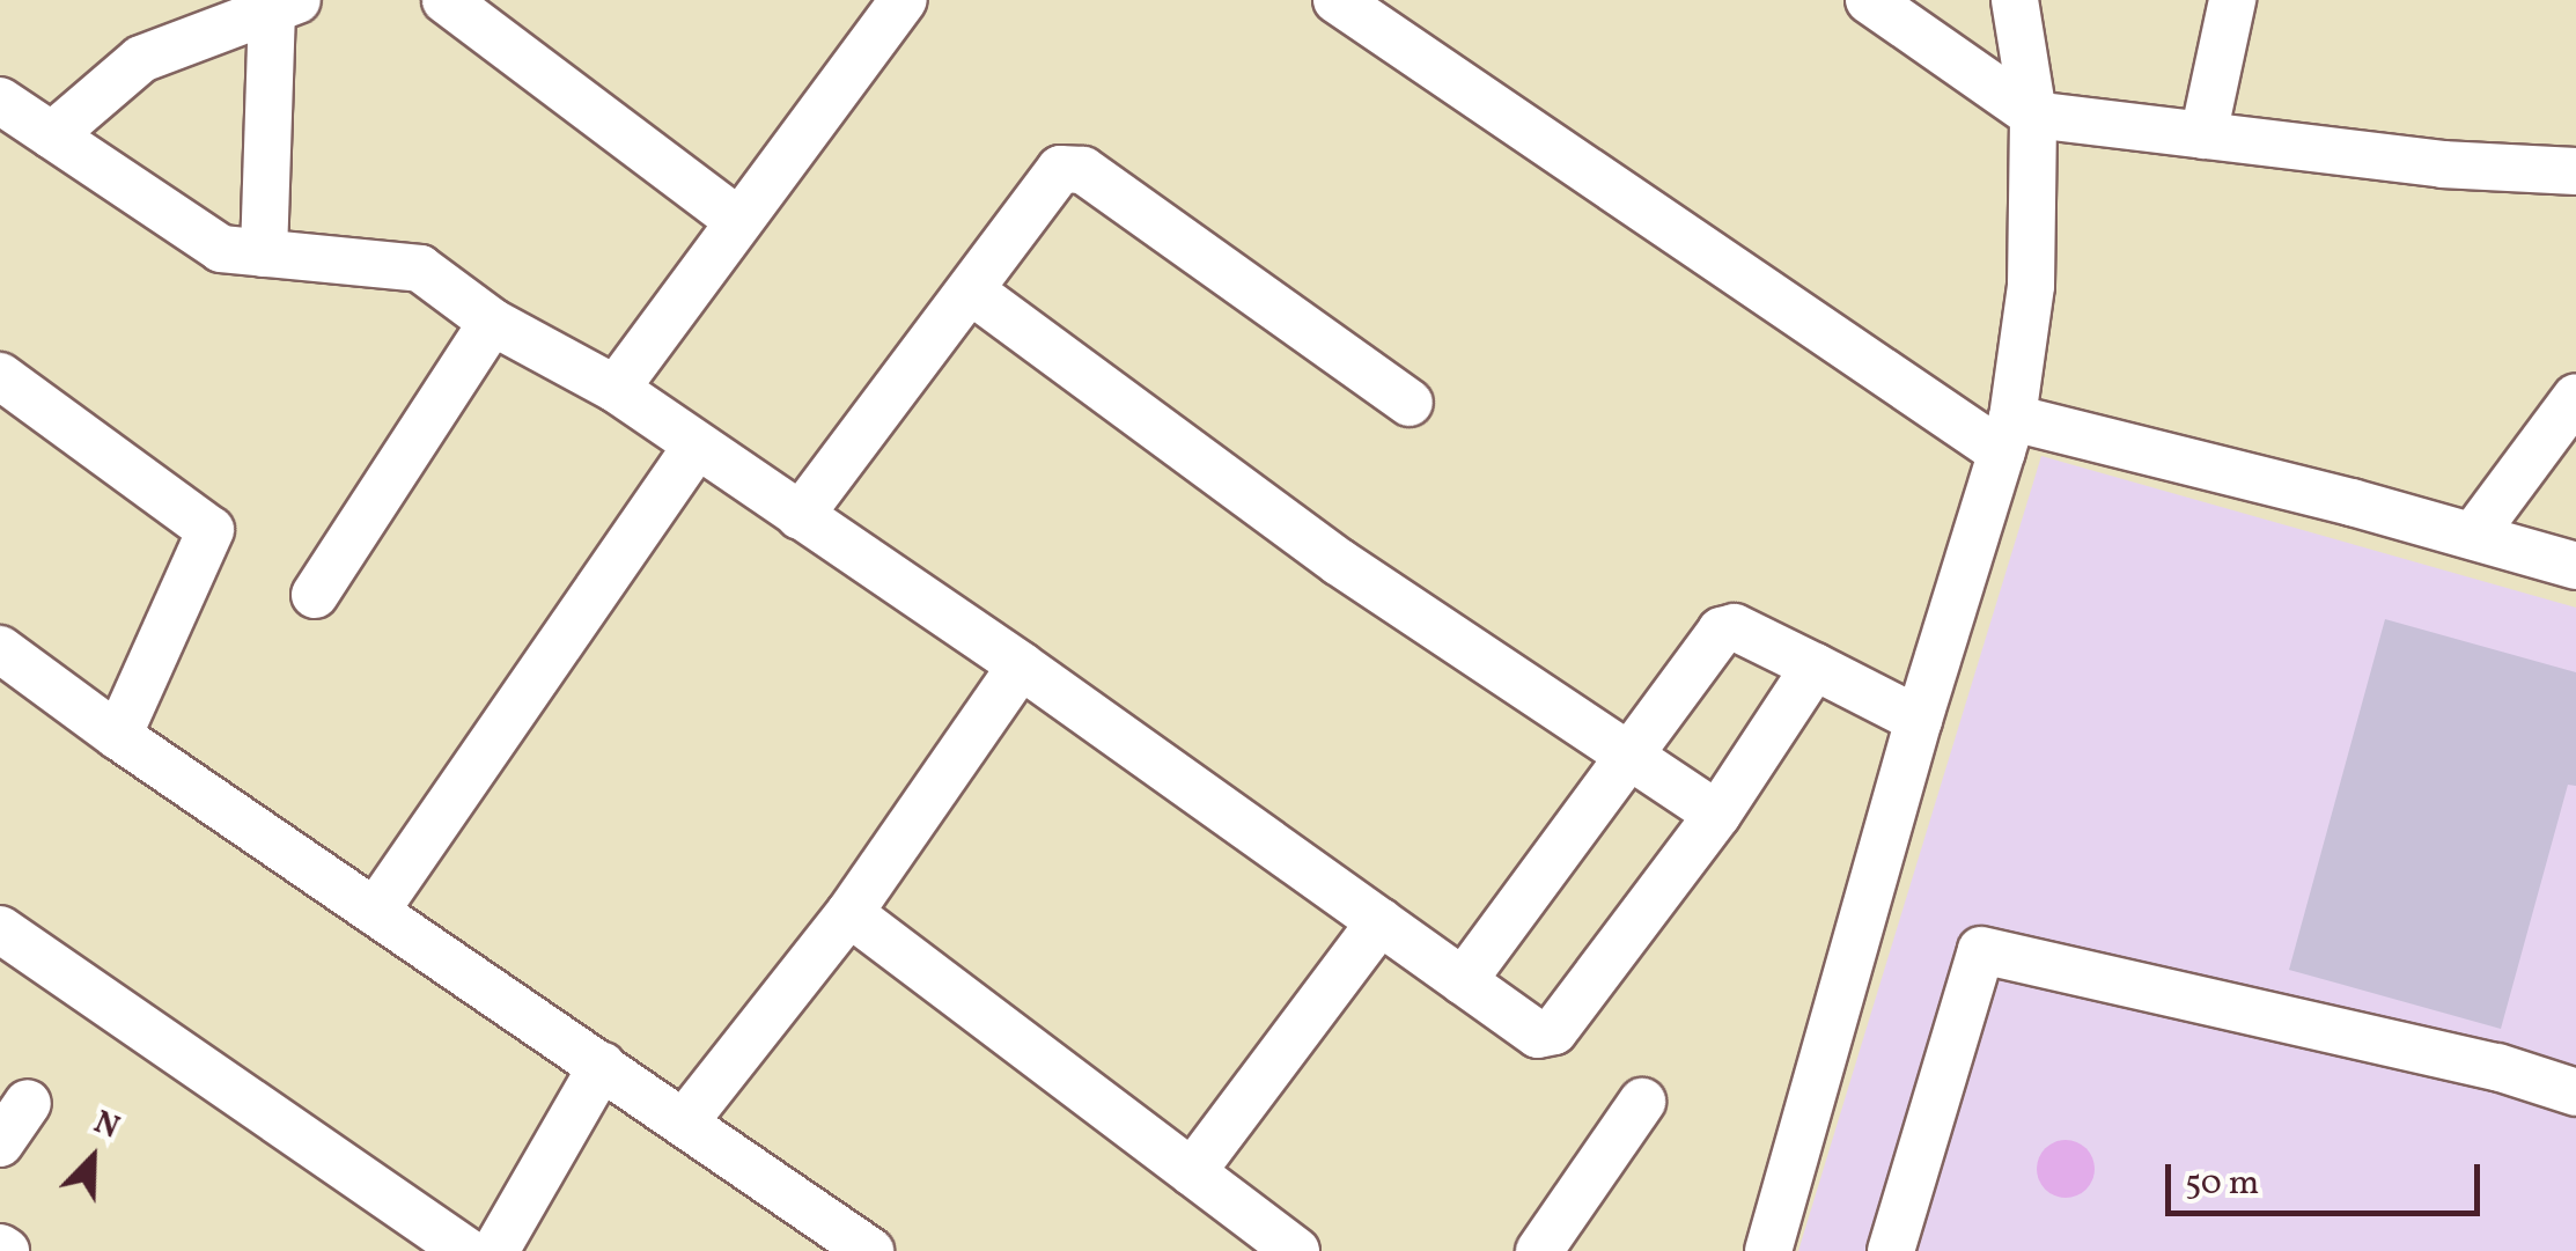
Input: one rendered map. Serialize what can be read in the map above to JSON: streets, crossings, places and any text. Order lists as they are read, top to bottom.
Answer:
{
  "scale_bar": "50 m",
  "north": "top right"
}
